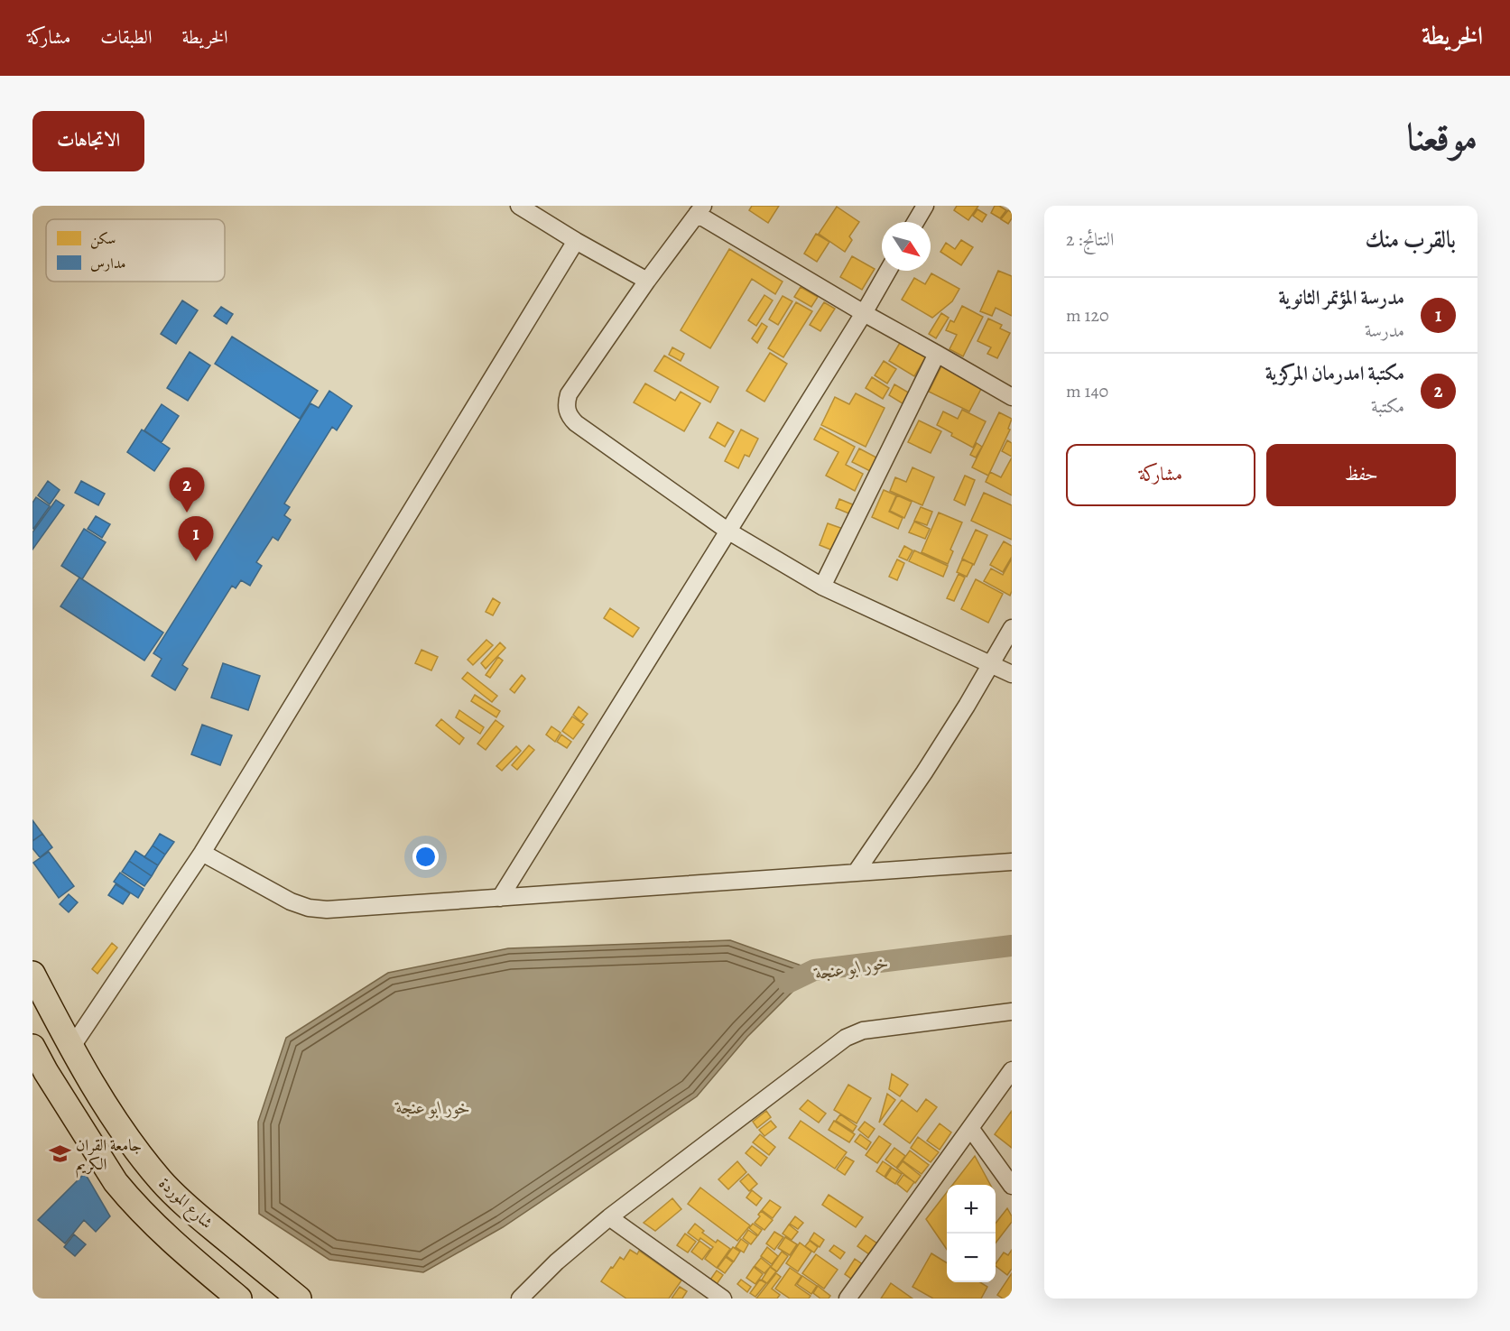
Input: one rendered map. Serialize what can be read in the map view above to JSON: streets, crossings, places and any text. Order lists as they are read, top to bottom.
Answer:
{
  "streets": {
    "main road": ["شارع الموردة"]
  },
  "water": ["خور ابو عنجة"],
  "places": {
    "school or university": ["جامعة القران الكريم"]
  },
  "legend": ["سكن", "مدارس"],
  "north": "bottom right",
  "page": {
    "header": "الخريطة",
    "nav": ["الخريطة", "الطبقات", "مشاركة"],
    "title": "موقعنا",
    "buttons": [
      "الاتجاهات",
      ["حفظ", "مشاركة"]
    ],
    "heading": ["بالقرب منك", "النتائج: 2"],
    "list": [
      {
        "mark": "1",
        "name": "مدرسة المؤتمر الثانوية",
        "note": "مدرسة",
        "value": "120 m"
      },
      {
        "mark": "2",
        "name": "مكتبة امدرمان المركزية",
        "note": "مكتبة",
        "value": "140 m"
      }
    ],
    "pins": ["2", "1"],
    "map_buttons": ["+", "−"]
  }
}
